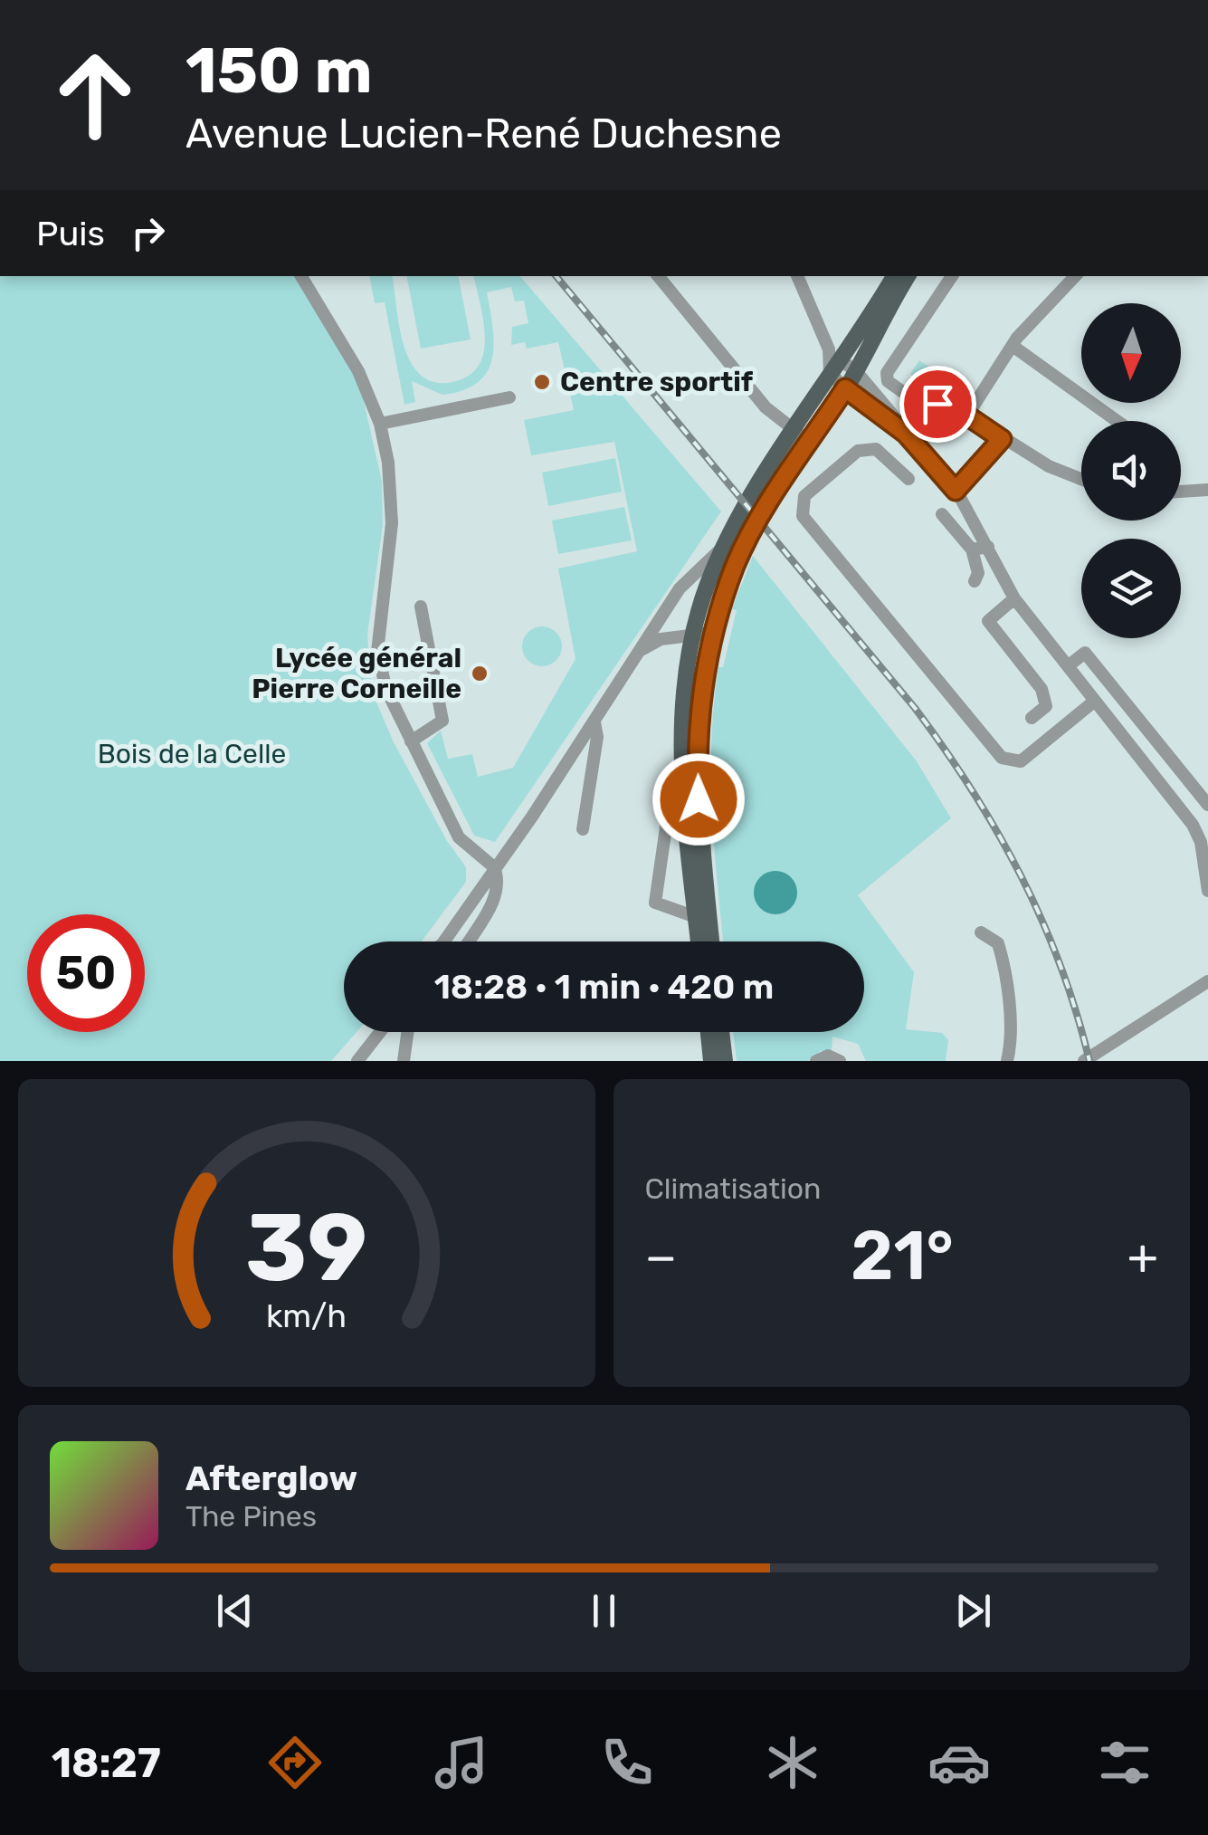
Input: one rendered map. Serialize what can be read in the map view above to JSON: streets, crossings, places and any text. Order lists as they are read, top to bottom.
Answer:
{
  "parks": ["Bois de la Celle"],
  "places": ["Centre sportif", "Lycée général Pierre Corneille"],
  "north": "bottom",
  "page": {
    "turn": ["150 m", "Avenue Lucien-René Duchesne"],
    "then": "Puis",
    "limit": "50",
    "trip": "18:28 · 1 min · 420 m",
    "tile": "Climatisation",
    "heat": ["−", "21°", "+"],
    "song": ["Afterglow", "The Pines"],
    "tabs": "18:27",
    "gauge": ["39", "km/h"]
  }
}
